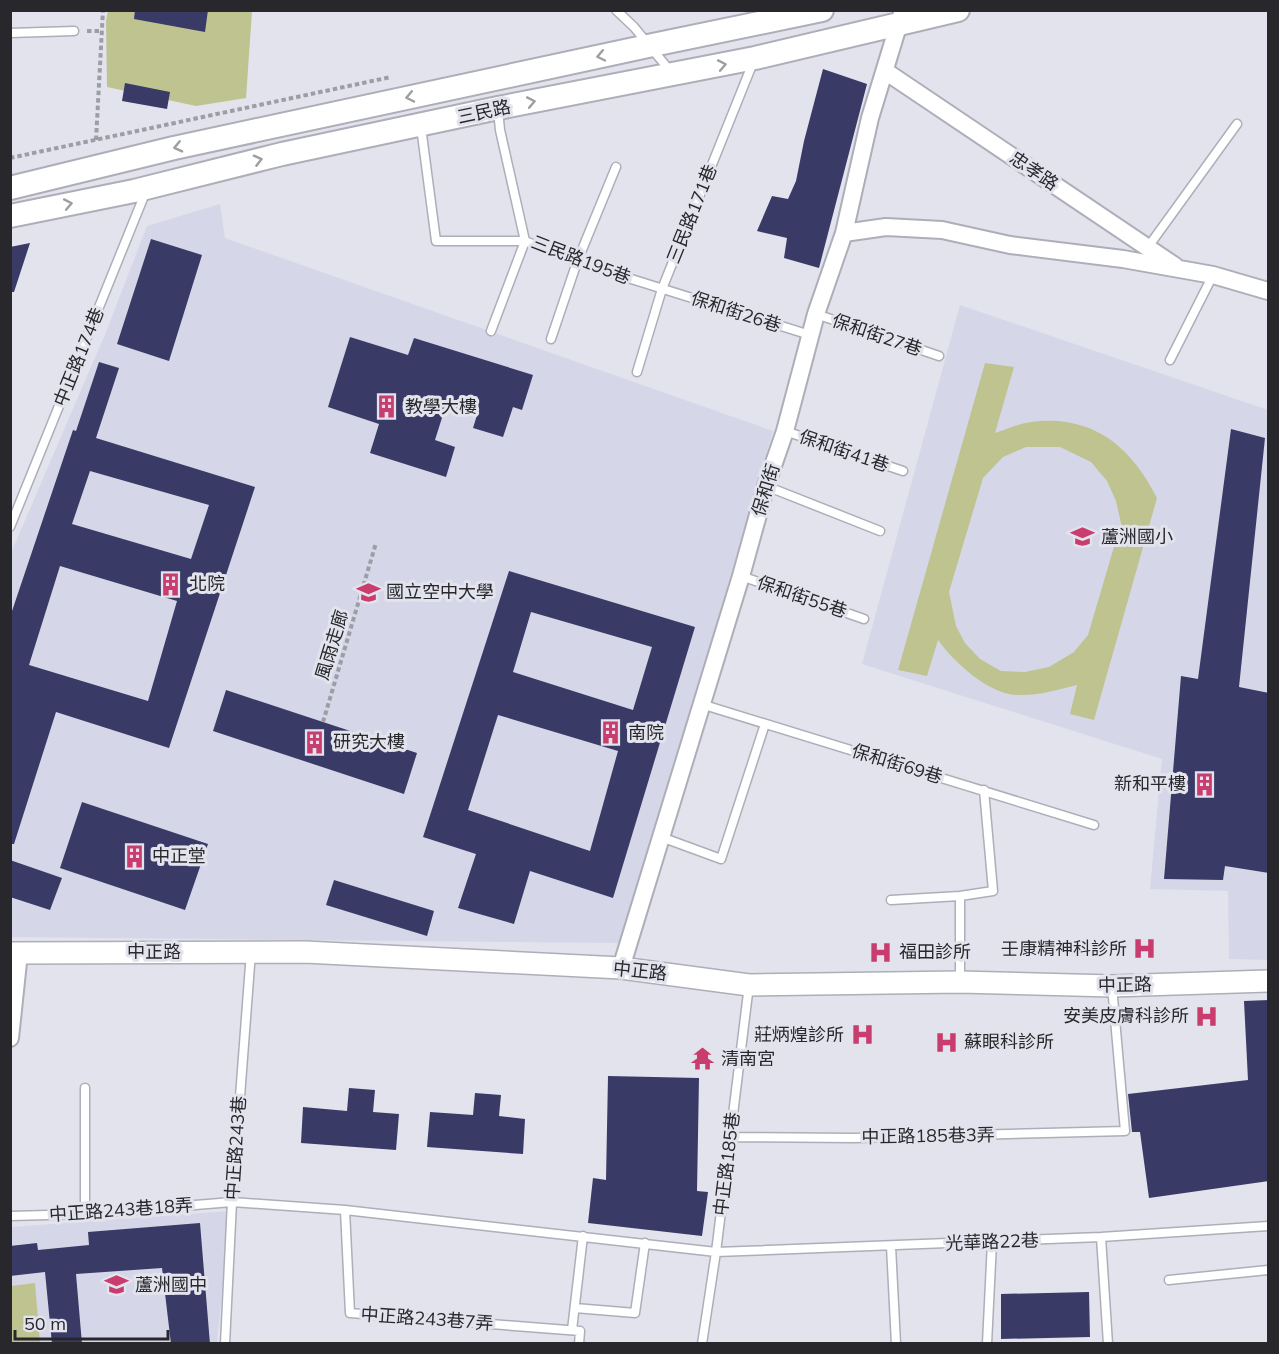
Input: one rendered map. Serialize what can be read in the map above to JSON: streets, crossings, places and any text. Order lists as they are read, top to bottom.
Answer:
{
  "streets": {
    "main road": ["三民路"],
    "street": ["忠孝路", "保和街", "中正路"],
    "lane": [
      "三民路171巷",
      "三民路195巷",
      "保和街26巷",
      "保和街27巷",
      "中正路174巷",
      "保和街41巷",
      "保和街55巷",
      "保和街69巷",
      "中正路185巷3弄",
      "中正路243巷",
      "中正路185巷",
      "中正路243巷18弄",
      "光華路22巷",
      "中正路243巷7弄"
    ],
    "path": ["風雨走廊"]
  },
  "crossings": [
    ["三民路", "三民路171巷"],
    ["三民路", "三民路195巷"],
    ["三民路", "中正路174巷"],
    ["三民路", "保和街"],
    ["忠孝路", "保和街"],
    ["三民路171巷", "三民路195巷"],
    ["三民路171巷", "保和街26巷"],
    ["三民路195巷", "保和街26巷"],
    ["保和街26巷", "保和街"],
    ["保和街27巷", "保和街"],
    ["保和街41巷", "保和街"],
    ["保和街", "保和街55巷"],
    ["保和街", "保和街69巷"],
    ["保和街", "中正路"],
    ["中正路", "中正路185巷3弄"],
    ["中正路", "中正路243巷"],
    ["中正路", "中正路185巷"],
    ["中正路185巷3弄", "中正路185巷"],
    ["中正路243巷", "中正路243巷18弄"],
    ["中正路185巷", "光華路22巷"]
  ],
  "places": {
    "building": [
      "教學大樓",
      "北院",
      "南院",
      "研究大樓",
      "新和平樓",
      "中正堂"
    ],
    "school or university": ["蘆洲國小", "國立空中大學", "蘆洲國中"],
    "hospital": [
      "壬康精神科診所",
      "福田診所",
      "安美皮膚科診所",
      "莊炳煌診所",
      "蘇眼科診所"
    ],
    "temple": ["清南宮"]
  },
  "scale_bar": "50 m"
}
